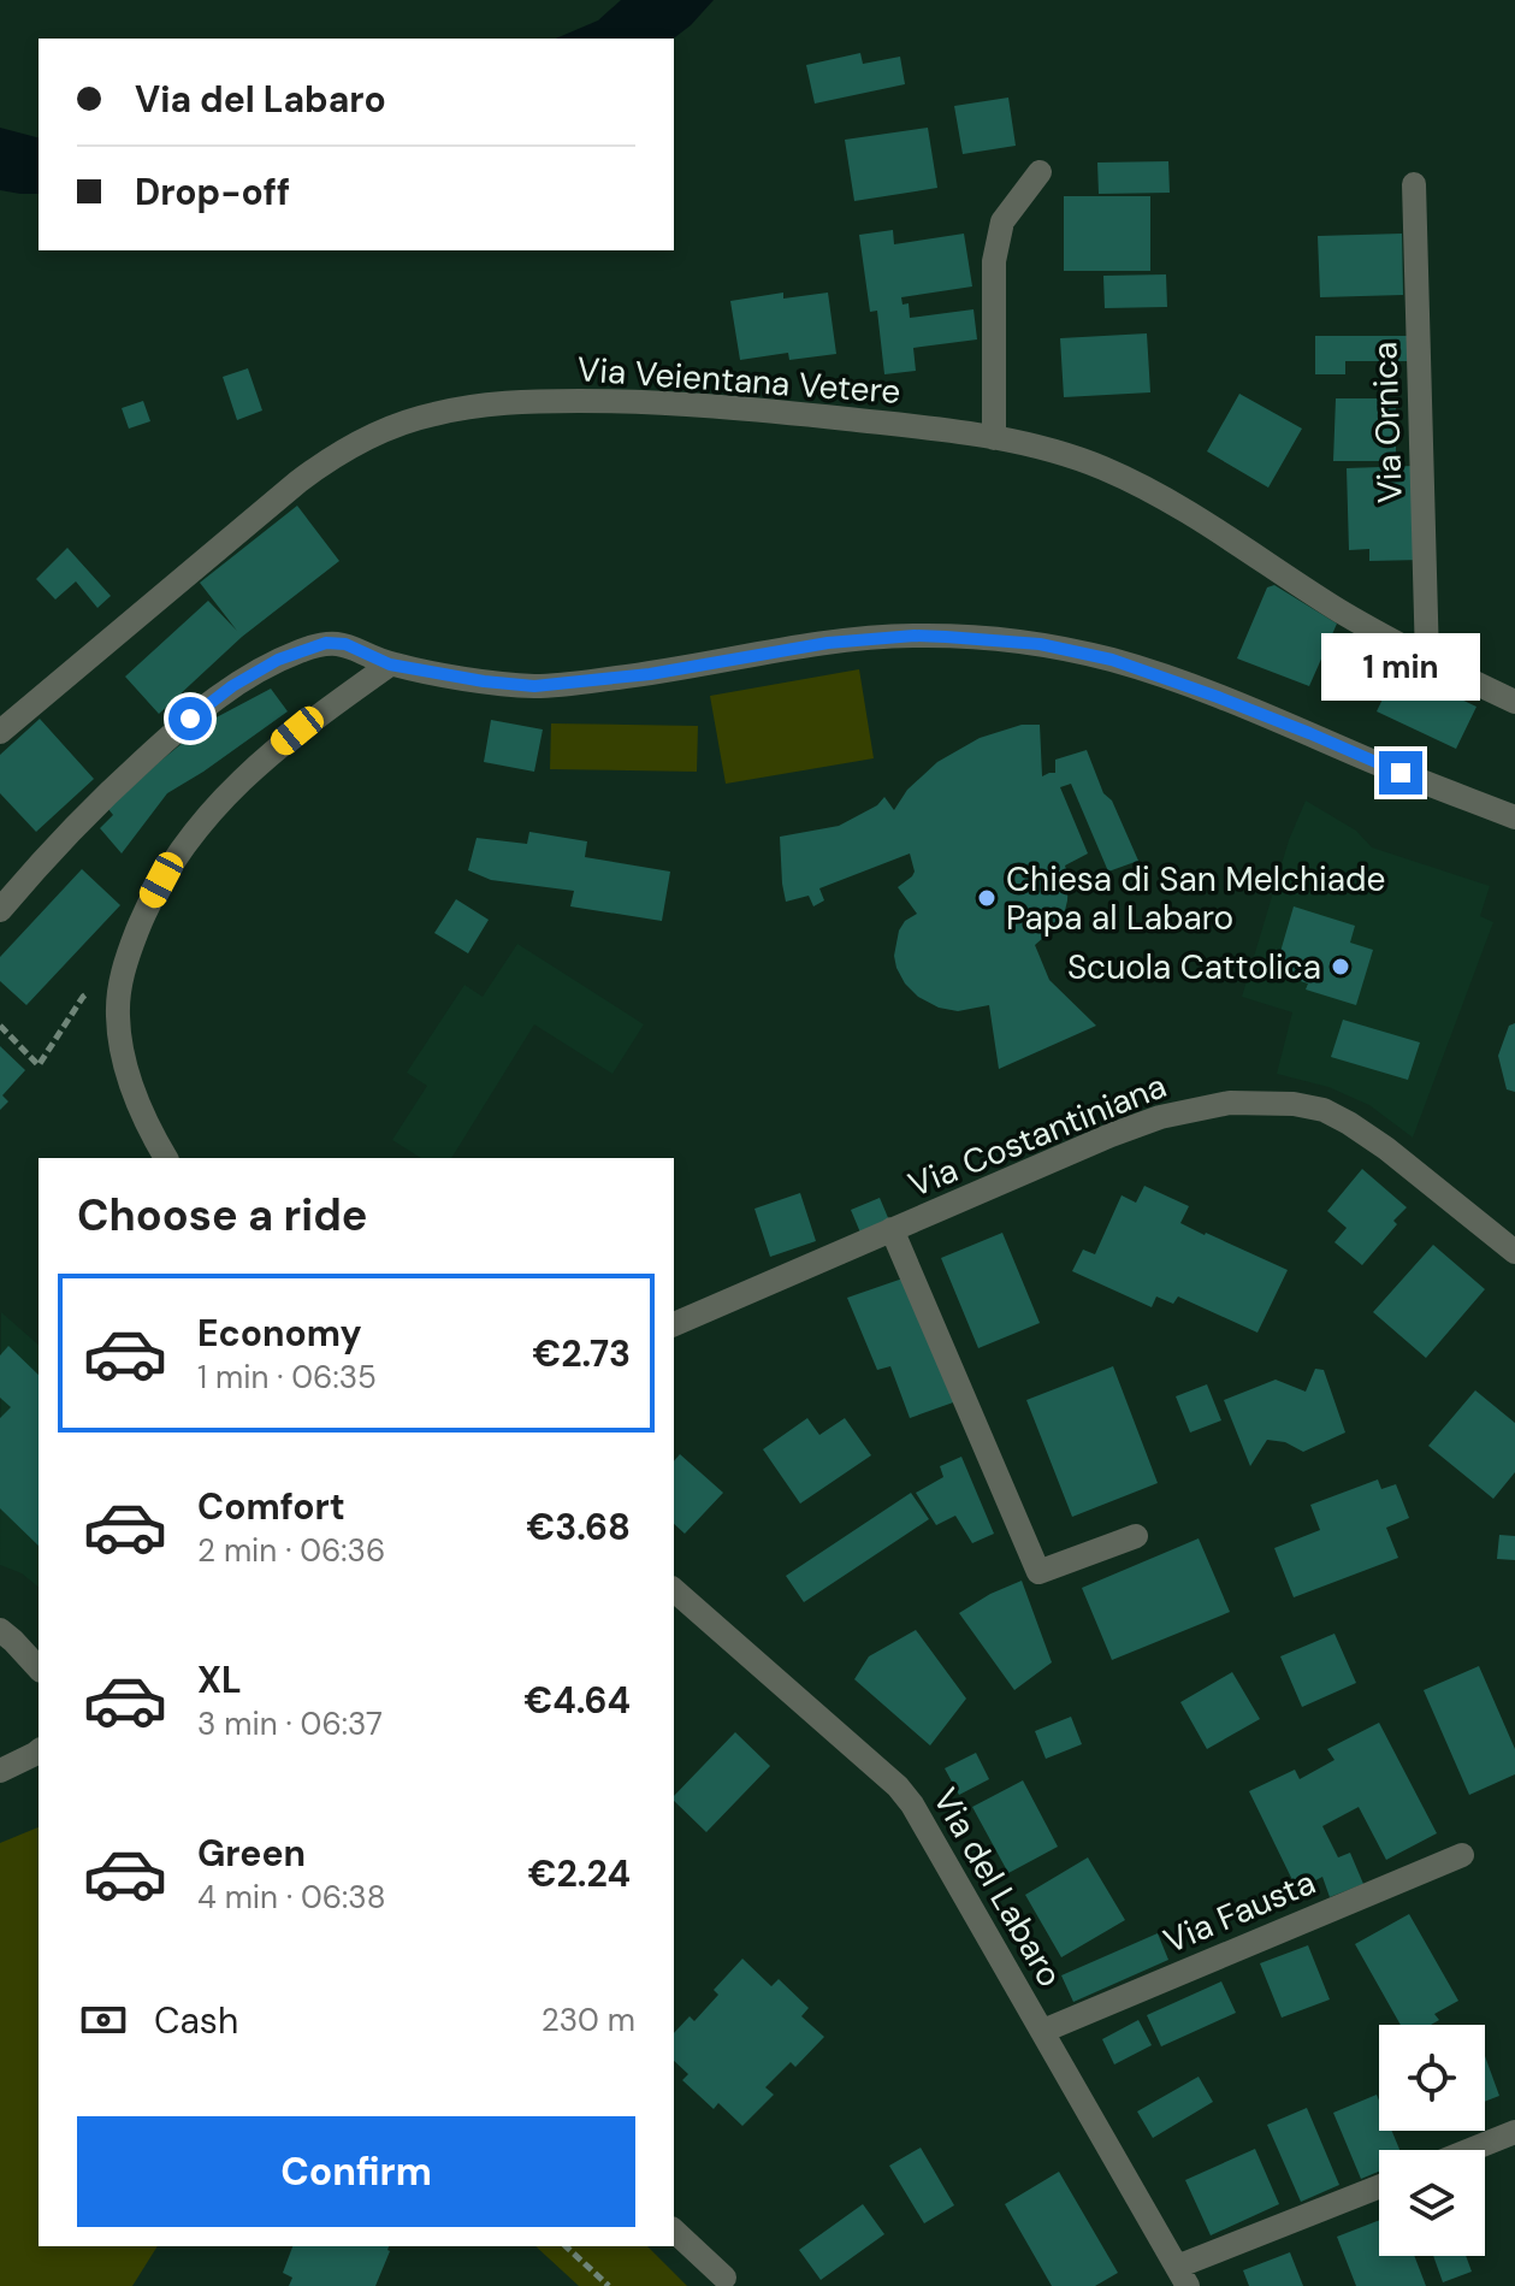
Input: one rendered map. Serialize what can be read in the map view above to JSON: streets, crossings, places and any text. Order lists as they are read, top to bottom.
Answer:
{
  "streets": {
    "street": [
      "Via Veientana Vetere",
      "Via Ornica",
      "Via Costantiniana",
      "Via del Labaro",
      "Via Fausta"
    ]
  },
  "crossings": [
    ["Via Veientana Vetere", "Via Ornica"],
    ["Via del Labaro", "Via Fausta"]
  ],
  "places": ["Chiesa di San Melchiade Papa al Labaro", "Scuola Cattolica"],
  "page": {
    "banner": ["Via del Labaro", "Drop-off"],
    "bubble": "1 min",
    "heading": "Choose a ride",
    "list": [
      {
        "name": "Economy",
        "note": "1 min · 06:35",
        "value": "€2.73"
      },
      {
        "name": "Comfort",
        "note": "2 min · 06:36",
        "value": "€3.68"
      },
      {
        "name": "XL",
        "note": "3 min · 06:37",
        "value": "€4.64"
      },
      {
        "name": "Green",
        "note": "4 min · 06:38",
        "value": "€2.24"
      }
    ],
    "pay": ["Cash", "230 m"],
    "buttons": "Confirm"
  }
}
